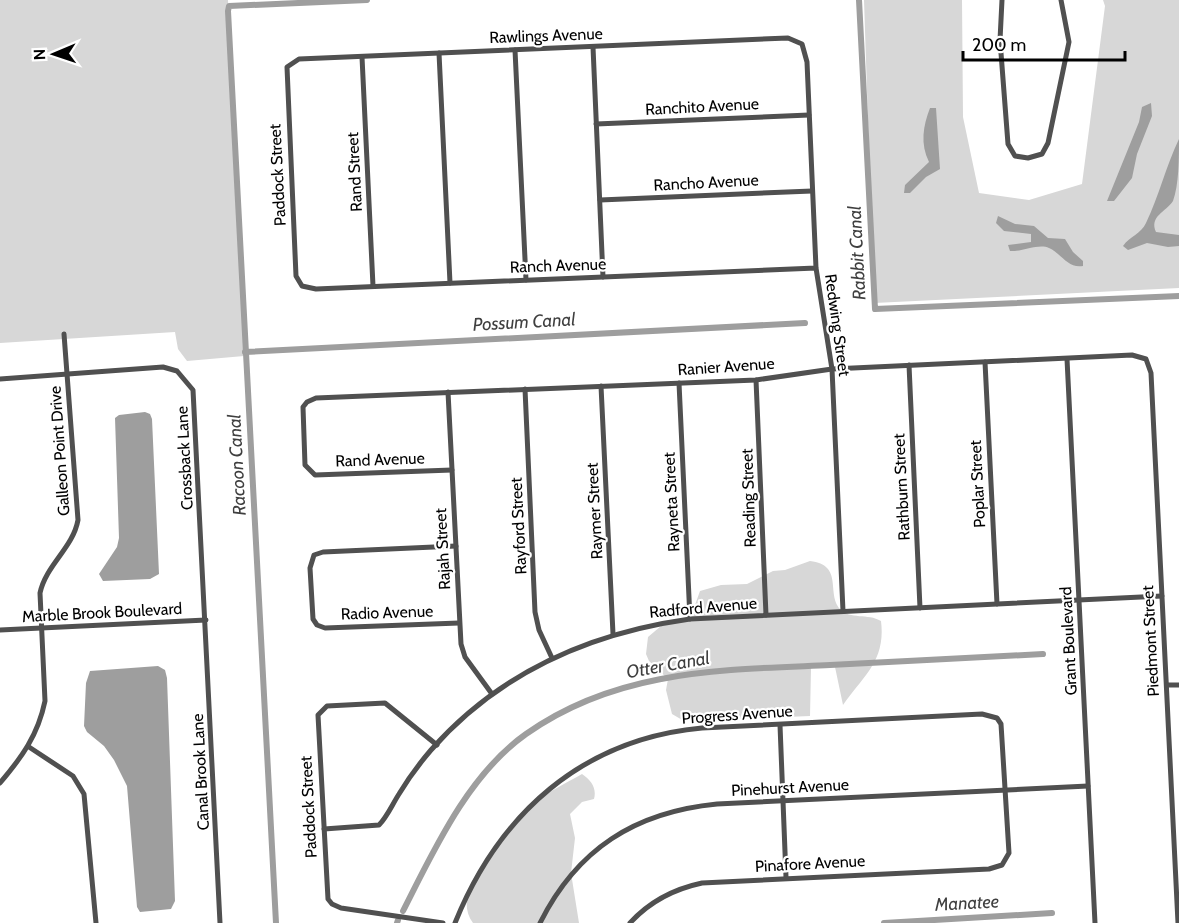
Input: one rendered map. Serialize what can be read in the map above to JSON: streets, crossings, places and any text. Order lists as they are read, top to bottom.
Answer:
{
  "streets": {
    "street": [
      "Rawlings Avenue",
      "Ranchito Avenue",
      "Rand Street",
      "Paddock Street",
      "Rancho Avenue",
      "Ranch Avenue",
      "Redwing Street",
      "Ranier Avenue",
      "Galleon Point Drive",
      "Crossback Lane",
      "Rand Avenue",
      "Poplar Street",
      "Rathburn Street",
      "Reading Street",
      "Rayneta Street",
      "Raymer Street",
      "Rayford Street",
      "Rajah Street",
      "Radford Avenue",
      "Marble Brook Boulevard",
      "Radio Avenue",
      "Grant Boulevard",
      "Piedmont Street",
      "Progress Avenue",
      "Canal Brook Lane",
      "Pinehurst Avenue",
      "Pinafore Avenue"
    ]
  },
  "crossings": [
    ["Rawlings Avenue", "Rand Street"],
    ["Rawlings Avenue", "Paddock Street"],
    ["Rawlings Avenue", "Redwing Street"],
    ["Ranchito Avenue", "Redwing Street"],
    ["Rand Street", "Ranch Avenue"],
    ["Paddock Street", "Ranch Avenue"],
    ["Paddock Street", "Radford Avenue"],
    ["Rancho Avenue", "Redwing Street"],
    ["Ranch Avenue", "Redwing Street"],
    ["Redwing Street", "Ranier Avenue"],
    ["Redwing Street", "Radford Avenue"],
    ["Ranier Avenue", "Rand Avenue"],
    ["Ranier Avenue", "Poplar Street"],
    ["Ranier Avenue", "Rathburn Street"],
    ["Ranier Avenue", "Reading Street"],
    ["Ranier Avenue", "Rayneta Street"],
    ["Ranier Avenue", "Raymer Street"],
    ["Ranier Avenue", "Rayford Street"],
    ["Ranier Avenue", "Rajah Street"],
    ["Ranier Avenue", "Grant Boulevard"],
    ["Ranier Avenue", "Piedmont Street"],
    ["Galleon Point Drive", "Crossback Lane"],
    ["Galleon Point Drive", "Marble Brook Boulevard"],
    ["Crossback Lane", "Marble Brook Boulevard"],
    ["Crossback Lane", "Canal Brook Lane"],
    ["Rand Avenue", "Rajah Street"],
    ["Poplar Street", "Radford Avenue"],
    ["Rathburn Street", "Radford Avenue"],
    ["Reading Street", "Radford Avenue"],
    ["Rayneta Street", "Radford Avenue"],
    ["Raymer Street", "Radford Avenue"],
    ["Rayford Street", "Radford Avenue"],
    ["Rajah Street", "Radford Avenue"],
    ["Rajah Street", "Radio Avenue"],
    ["Radford Avenue", "Grant Boulevard"],
    ["Radford Avenue", "Piedmont Street"],
    ["Marble Brook Boulevard", "Canal Brook Lane"],
    ["Grant Boulevard", "Pinehurst Avenue"],
    ["Progress Avenue", "Pinehurst Avenue"],
    ["Progress Avenue", "Pinafore Avenue"],
    ["Pinehurst Avenue", "Pinafore Avenue"]
  ],
  "water": [
    "Rabbit Canal",
    "Possum Canal",
    "Racoon Canal",
    "Otter Canal",
    "Manatee"
  ],
  "scale_bar": "200 m",
  "north": "left"
}
